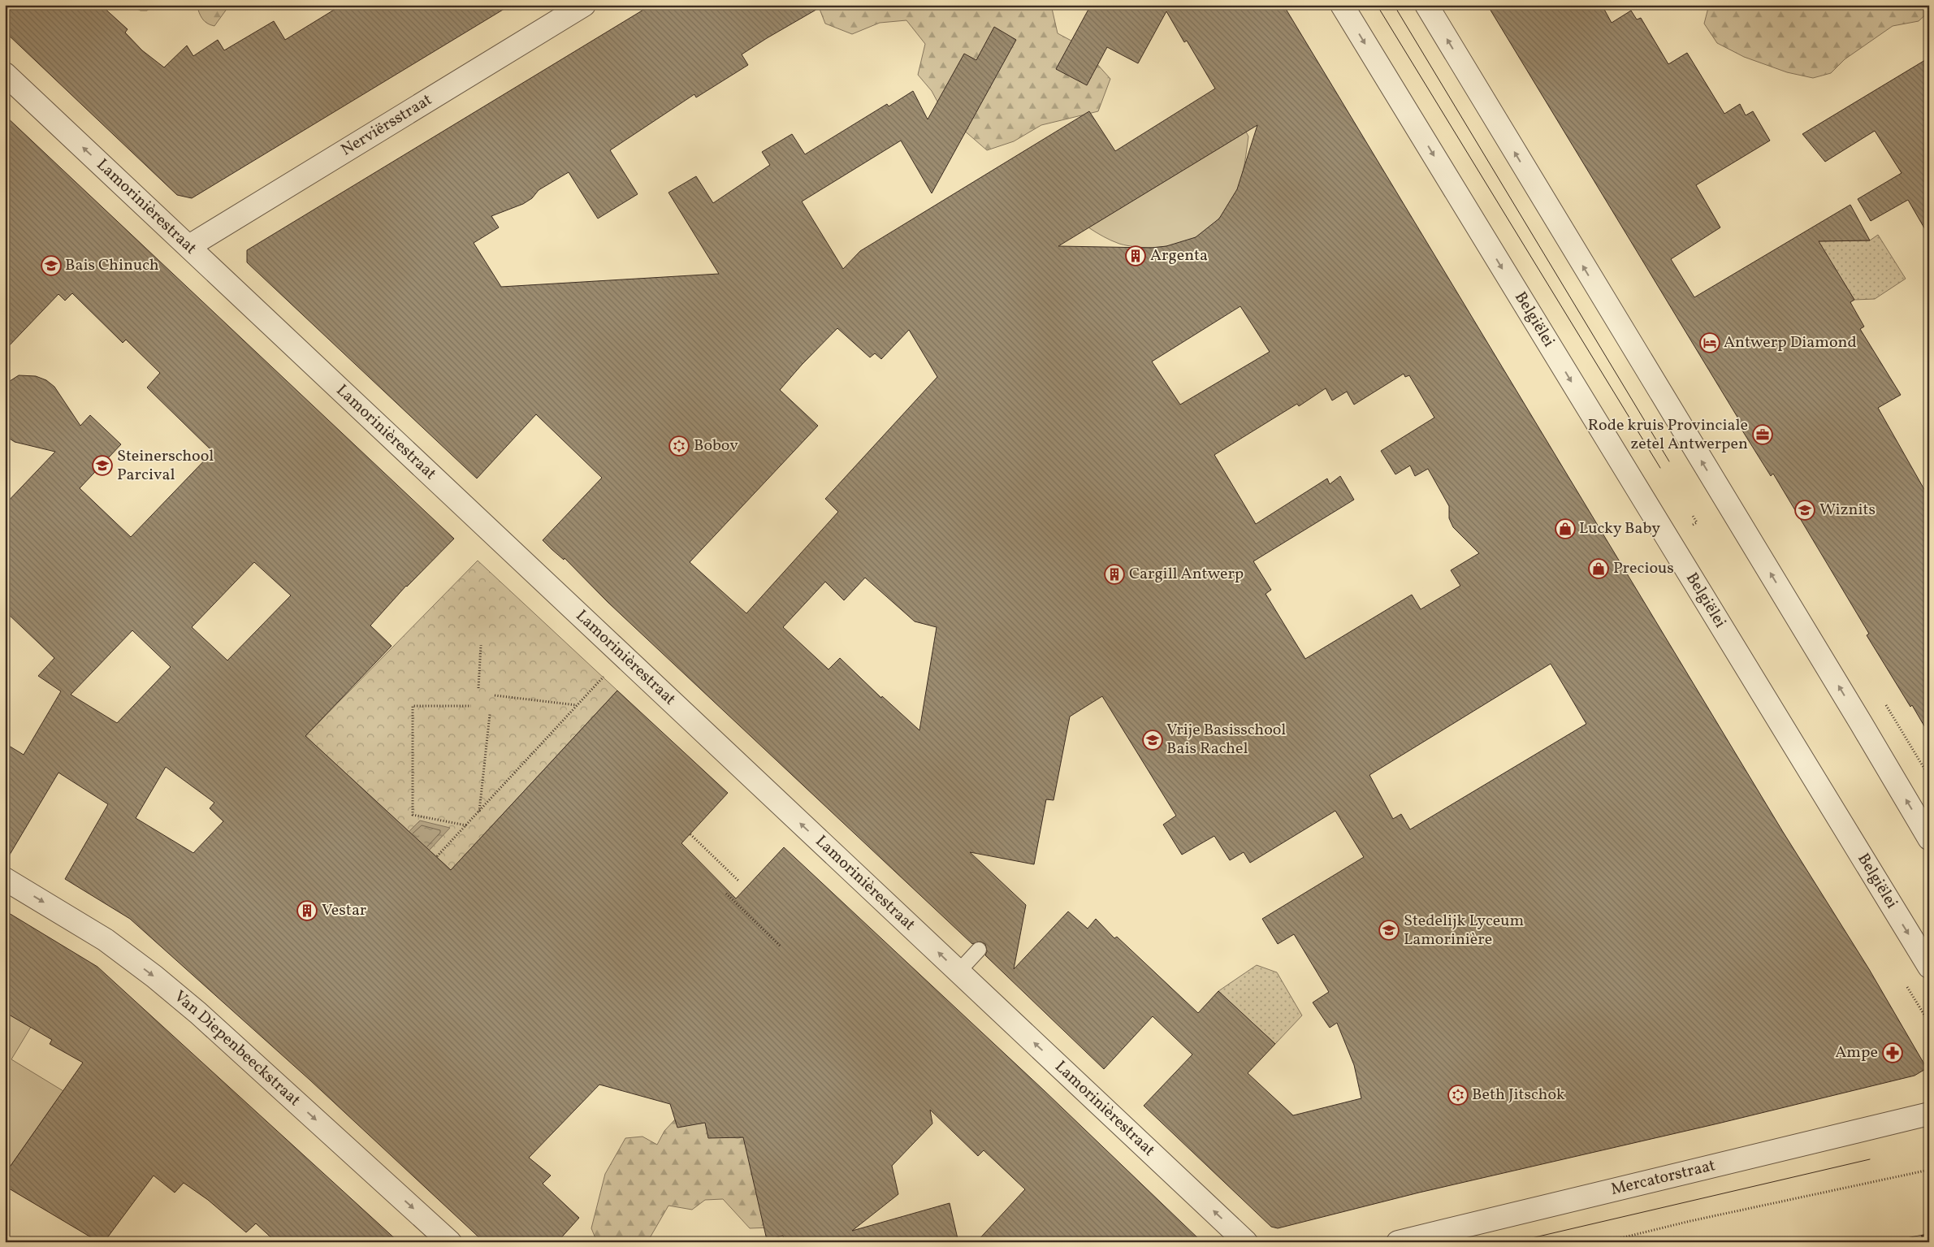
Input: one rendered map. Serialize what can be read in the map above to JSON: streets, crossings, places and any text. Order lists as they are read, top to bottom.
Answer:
{
  "streets": {
    "street": [
      "Nerviërsstraat",
      "Lamorinièrestraat",
      "Belgiëlei",
      "Van Diepenbeeckstraat",
      "Mercatorstraat"
    ]
  },
  "crossings": [
    ["Nerviërsstraat", "Lamorinièrestraat"]
  ],
  "one_way": ["Lamorinièrestraat", "Van Diepenbeeckstraat"],
  "places": {
    "building": ["Argenta", "Cargill Antwerp", "Vestar"],
    "school or university": [
      "Bais Chinuch",
      "Steinerschool Parcival",
      "Wiznits",
      "Vrije Basisschool Bais Rachel",
      "Stedelijk Lyceum Lamorinière"
    ],
    "hotel": ["Antwerp Diamond"],
    "office": ["Rode kruis Provinciale zetel Antwerpen"],
    "synagogue": ["Bobov", "Beth Jitschok"],
    "shop": ["Lucky Baby", "Precious"],
    "pharmacy": ["Ampe"]
  }
}
